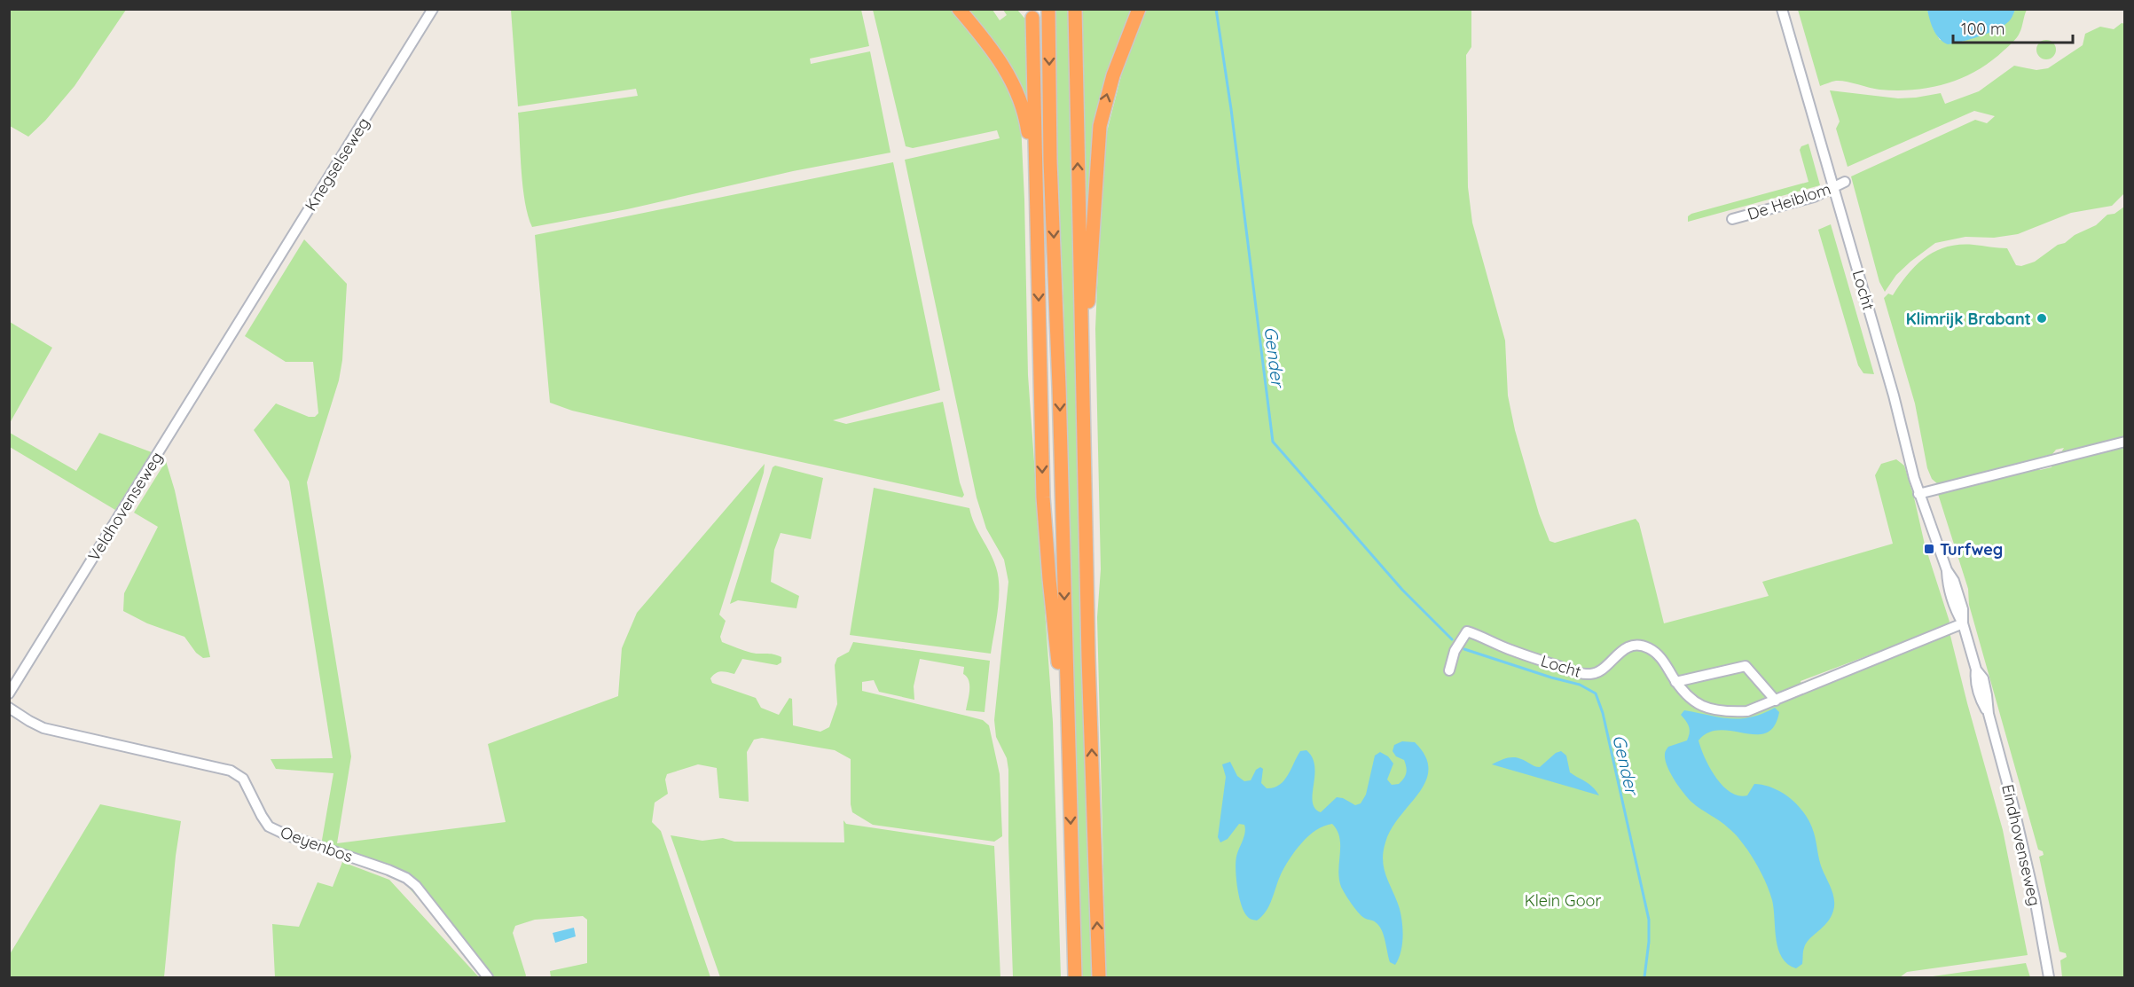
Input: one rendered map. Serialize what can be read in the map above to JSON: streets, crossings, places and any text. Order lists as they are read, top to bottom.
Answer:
{
  "streets": {
    "street": [
      "Knegselseweg",
      "De Heiblom",
      "Locht",
      "Veldhovenseweg",
      "Oeyenbos",
      "Eindhovenseweg"
    ]
  },
  "crossings": [
    ["Knegselseweg", "Veldhovenseweg"],
    ["De Heiblom", "Locht"],
    ["Locht", "Eindhovenseweg"]
  ],
  "water": ["Gender"],
  "parks": ["Klein Goor"],
  "places": {
    "other": ["Klimrijk Brabant"],
    "transit": ["Turfweg"]
  },
  "scale_bar": "100 m"
}
